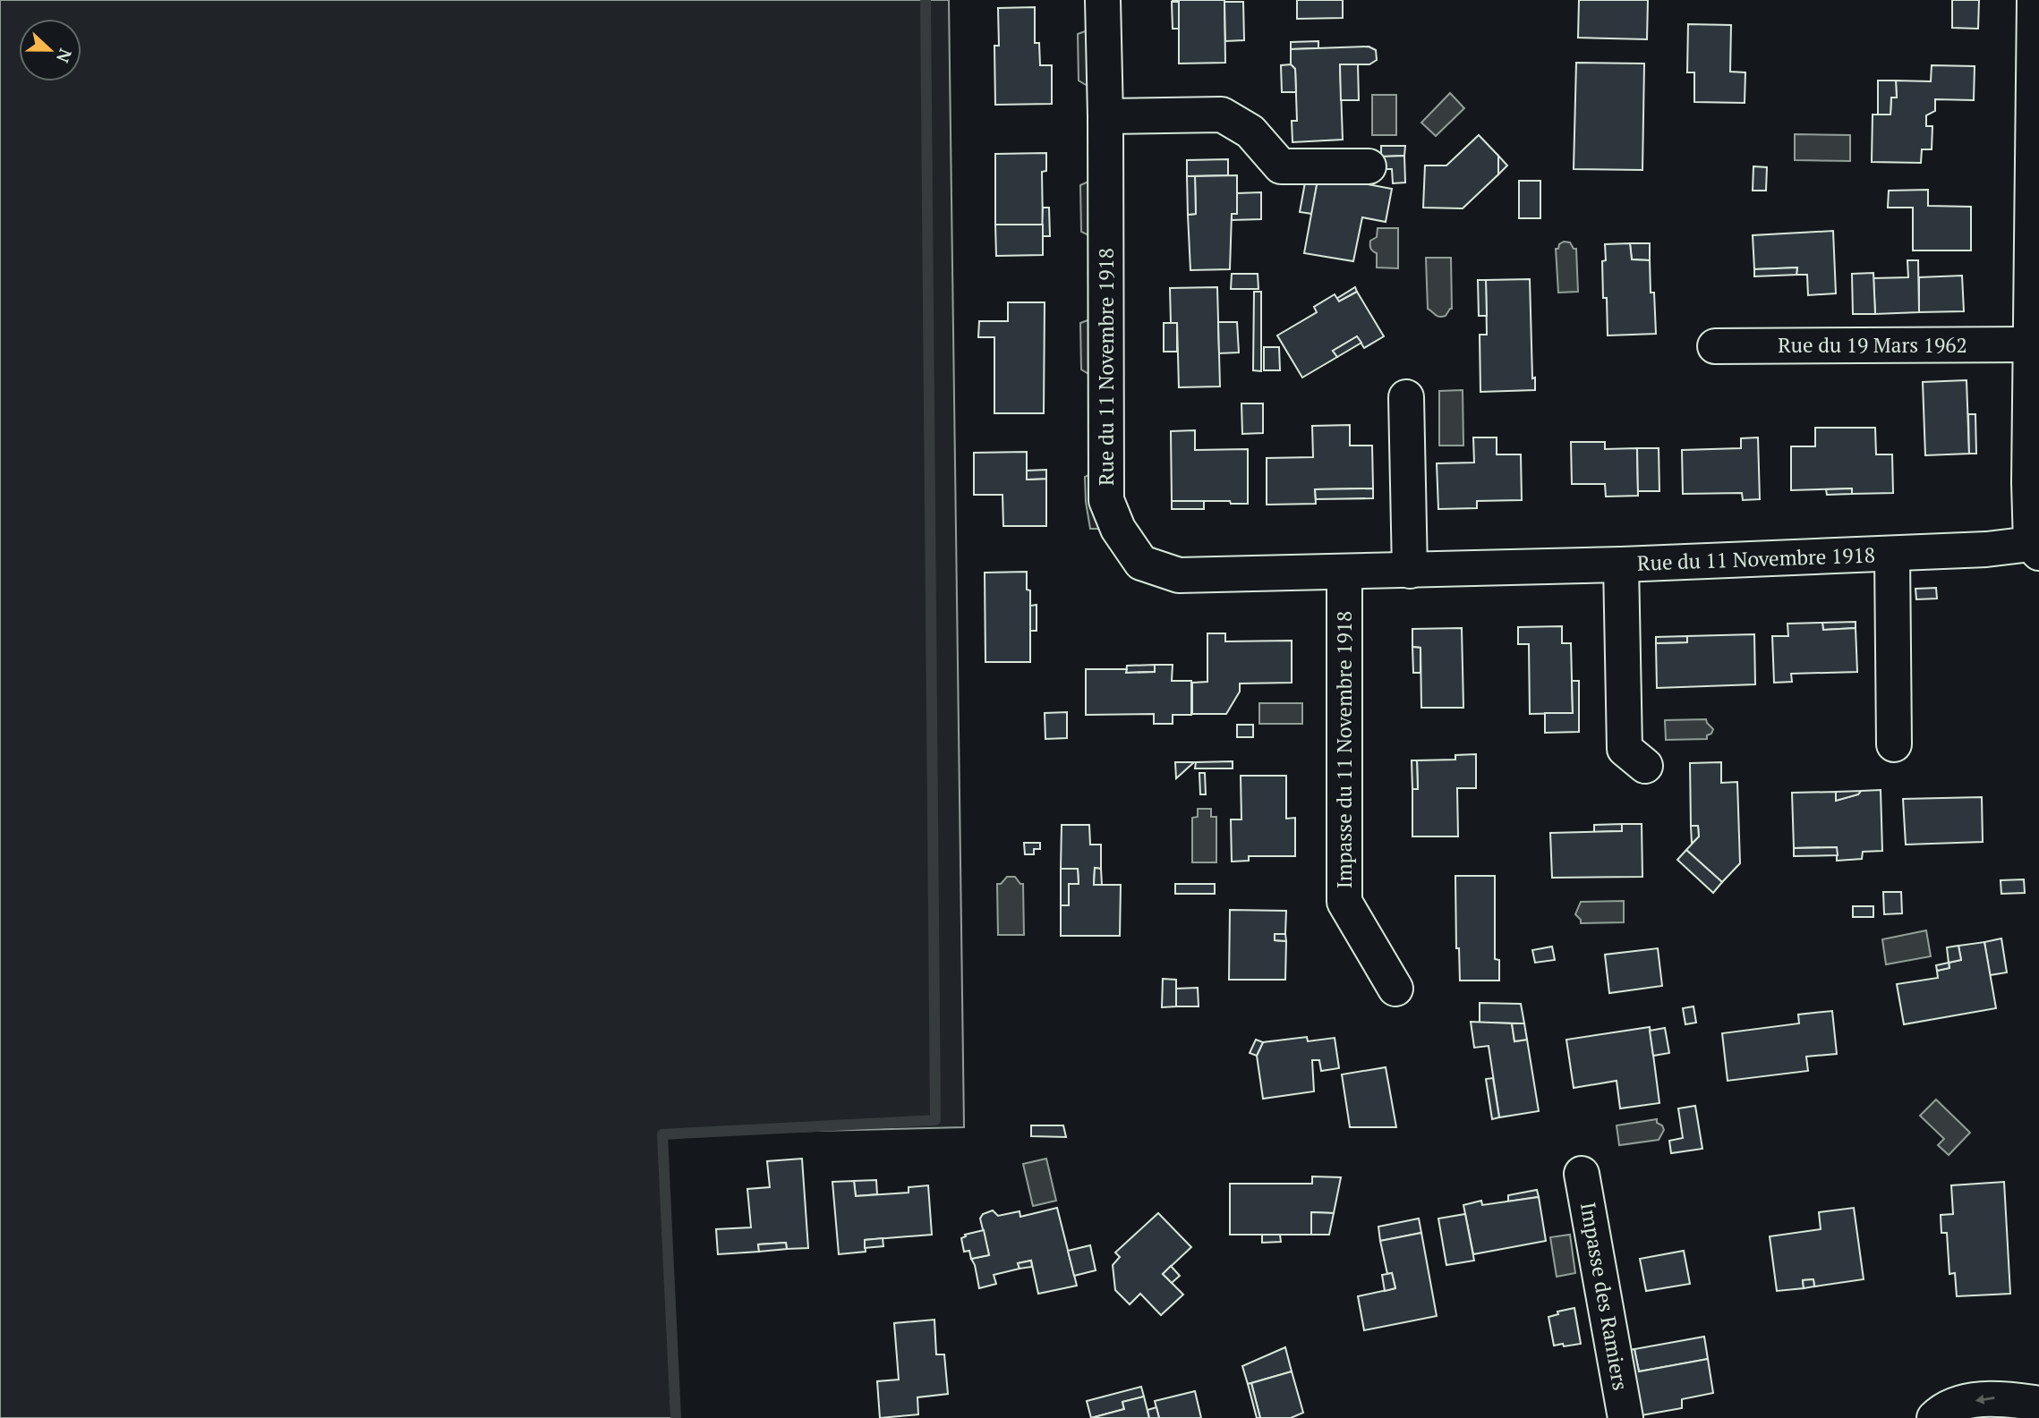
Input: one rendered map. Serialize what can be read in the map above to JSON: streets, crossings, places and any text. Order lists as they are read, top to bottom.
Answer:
{
  "streets": {
    "street": [
      "Rue du 19 Mars 1962",
      "Rue du 11 Novembre 1918",
      "Impasse du 11 Novembre 1918",
      "Impasse des Ramiers"
    ]
  },
  "crossings": [
    ["Rue du 11 Novembre 1918", "Impasse du 11 Novembre 1918"]
  ],
  "north": "right"
}
